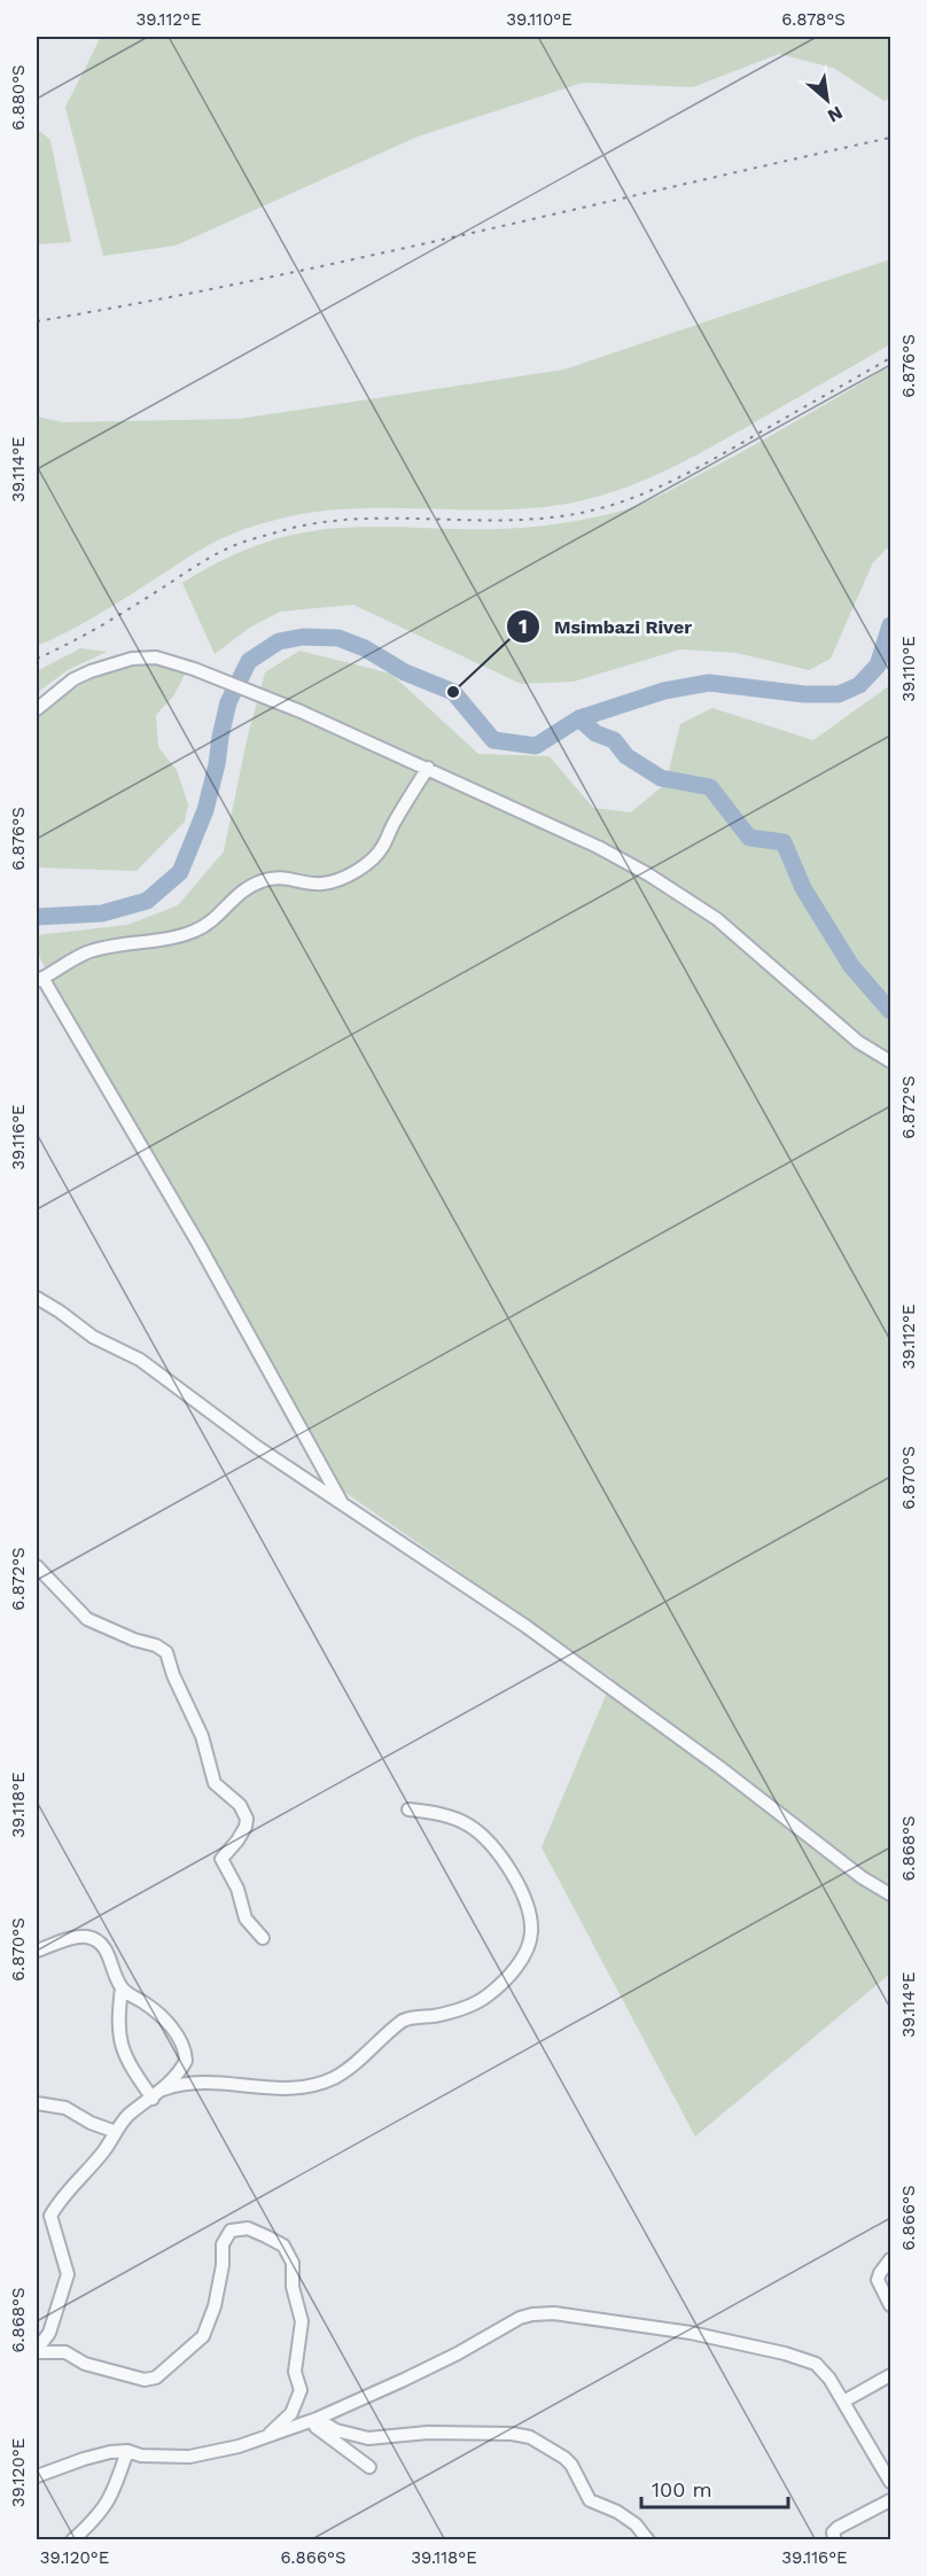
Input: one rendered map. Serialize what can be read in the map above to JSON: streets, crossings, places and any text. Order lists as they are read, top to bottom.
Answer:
{
  "places": ["Msimbazi River"],
  "scale_bar": "100 m",
  "north": "bottom right",
  "coordinates": [
    "39.112°E",
    "39.110°E",
    "6.878°S",
    "6.880°S",
    "6.876°S",
    "39.114°E",
    "6.872°S",
    "39.116°E",
    "6.870°S",
    "39.118°E",
    "6.868°S",
    "6.866°S",
    "39.120°E"
  ]
}
